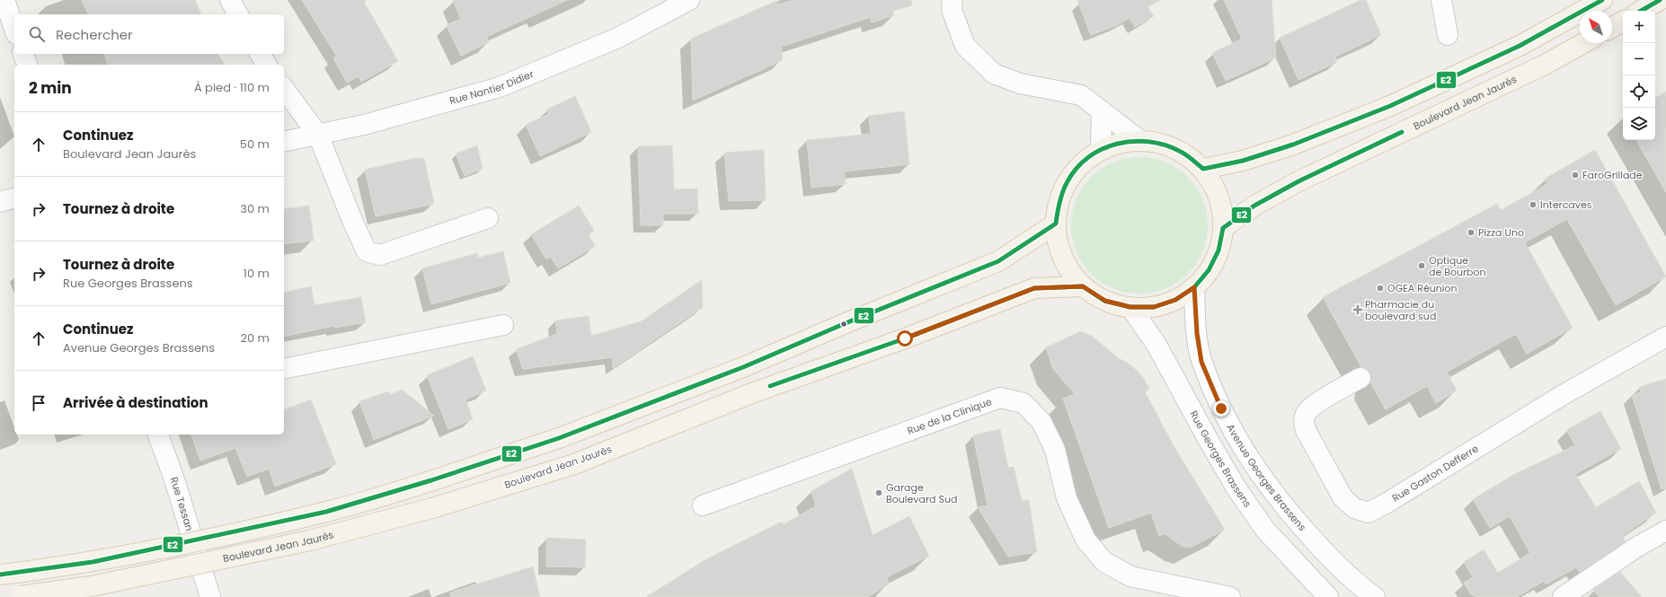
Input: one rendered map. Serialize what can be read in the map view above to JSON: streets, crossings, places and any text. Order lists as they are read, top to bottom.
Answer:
{
  "streets": {
    "main road": ["Boulevard Jean Jaurès"],
    "street": [
      "Rue Nantier Didier",
      "Rue de la Clinique",
      "Rue Georges Brassens",
      "Rue Gaston Defferre",
      "Avenue Georges Brassens",
      "Rue Tessan"
    ]
  },
  "places": {
    "other": [
      "FaroGrillade",
      "Intercaves",
      "Pizza Uno",
      "Optique de Bourbon",
      "OGEA Réunion",
      "Garage Boulevard Sud"
    ],
    "health": ["Pharmacie du boulevard sud"]
  },
  "lines": ["transit line E2"],
  "north": "top left",
  "page": {
    "map_buttons": ["+", "−"],
    "search": "Rechercher",
    "heading": ["2 min", "À pied · 110 m"],
    "list": [
      ["Continuez", "Boulevard Jean Jaurès", "50 m"],
      ["Tournez à droite", "30 m"],
      ["Tournez à droite", "Rue Georges Brassens", "10 m"],
      ["Continuez", "Avenue Georges Brassens", "20 m"],
      "Arrivée à destination"
    ]
  }
}
